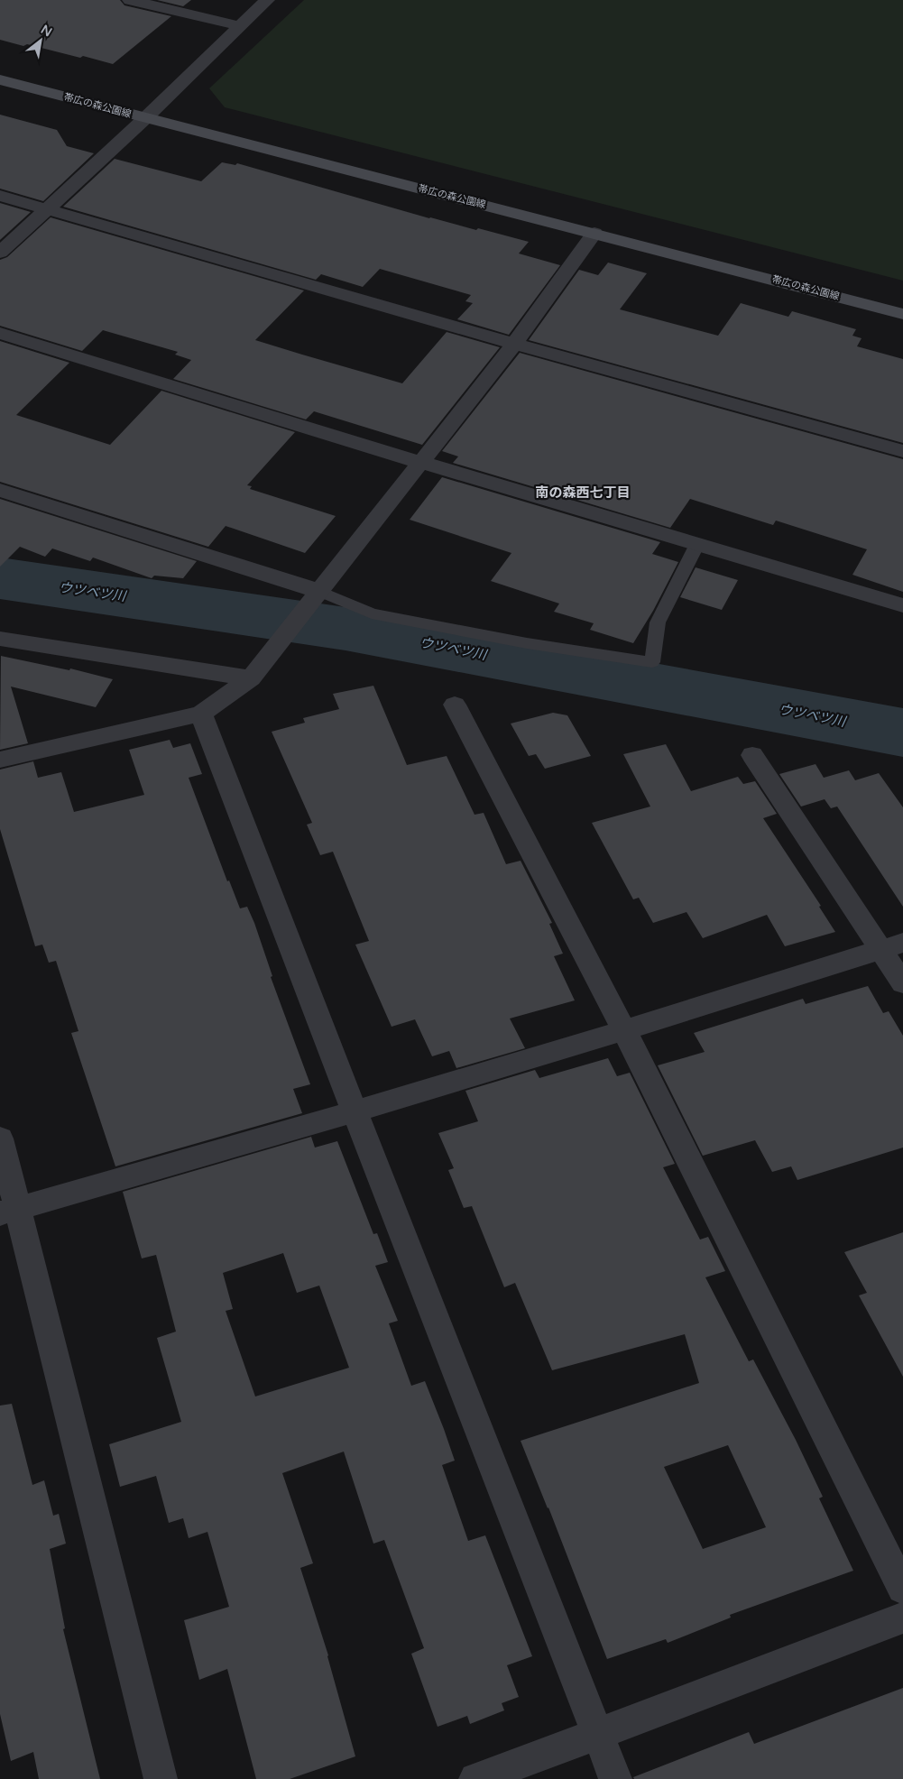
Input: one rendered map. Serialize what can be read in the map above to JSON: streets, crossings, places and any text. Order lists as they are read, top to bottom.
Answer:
{
  "streets": {
    "main road": ["帯広の森公園線"]
  },
  "districts": ["南の森西七丁目"],
  "water": ["ウツベツ川"],
  "north": "top right"
}
